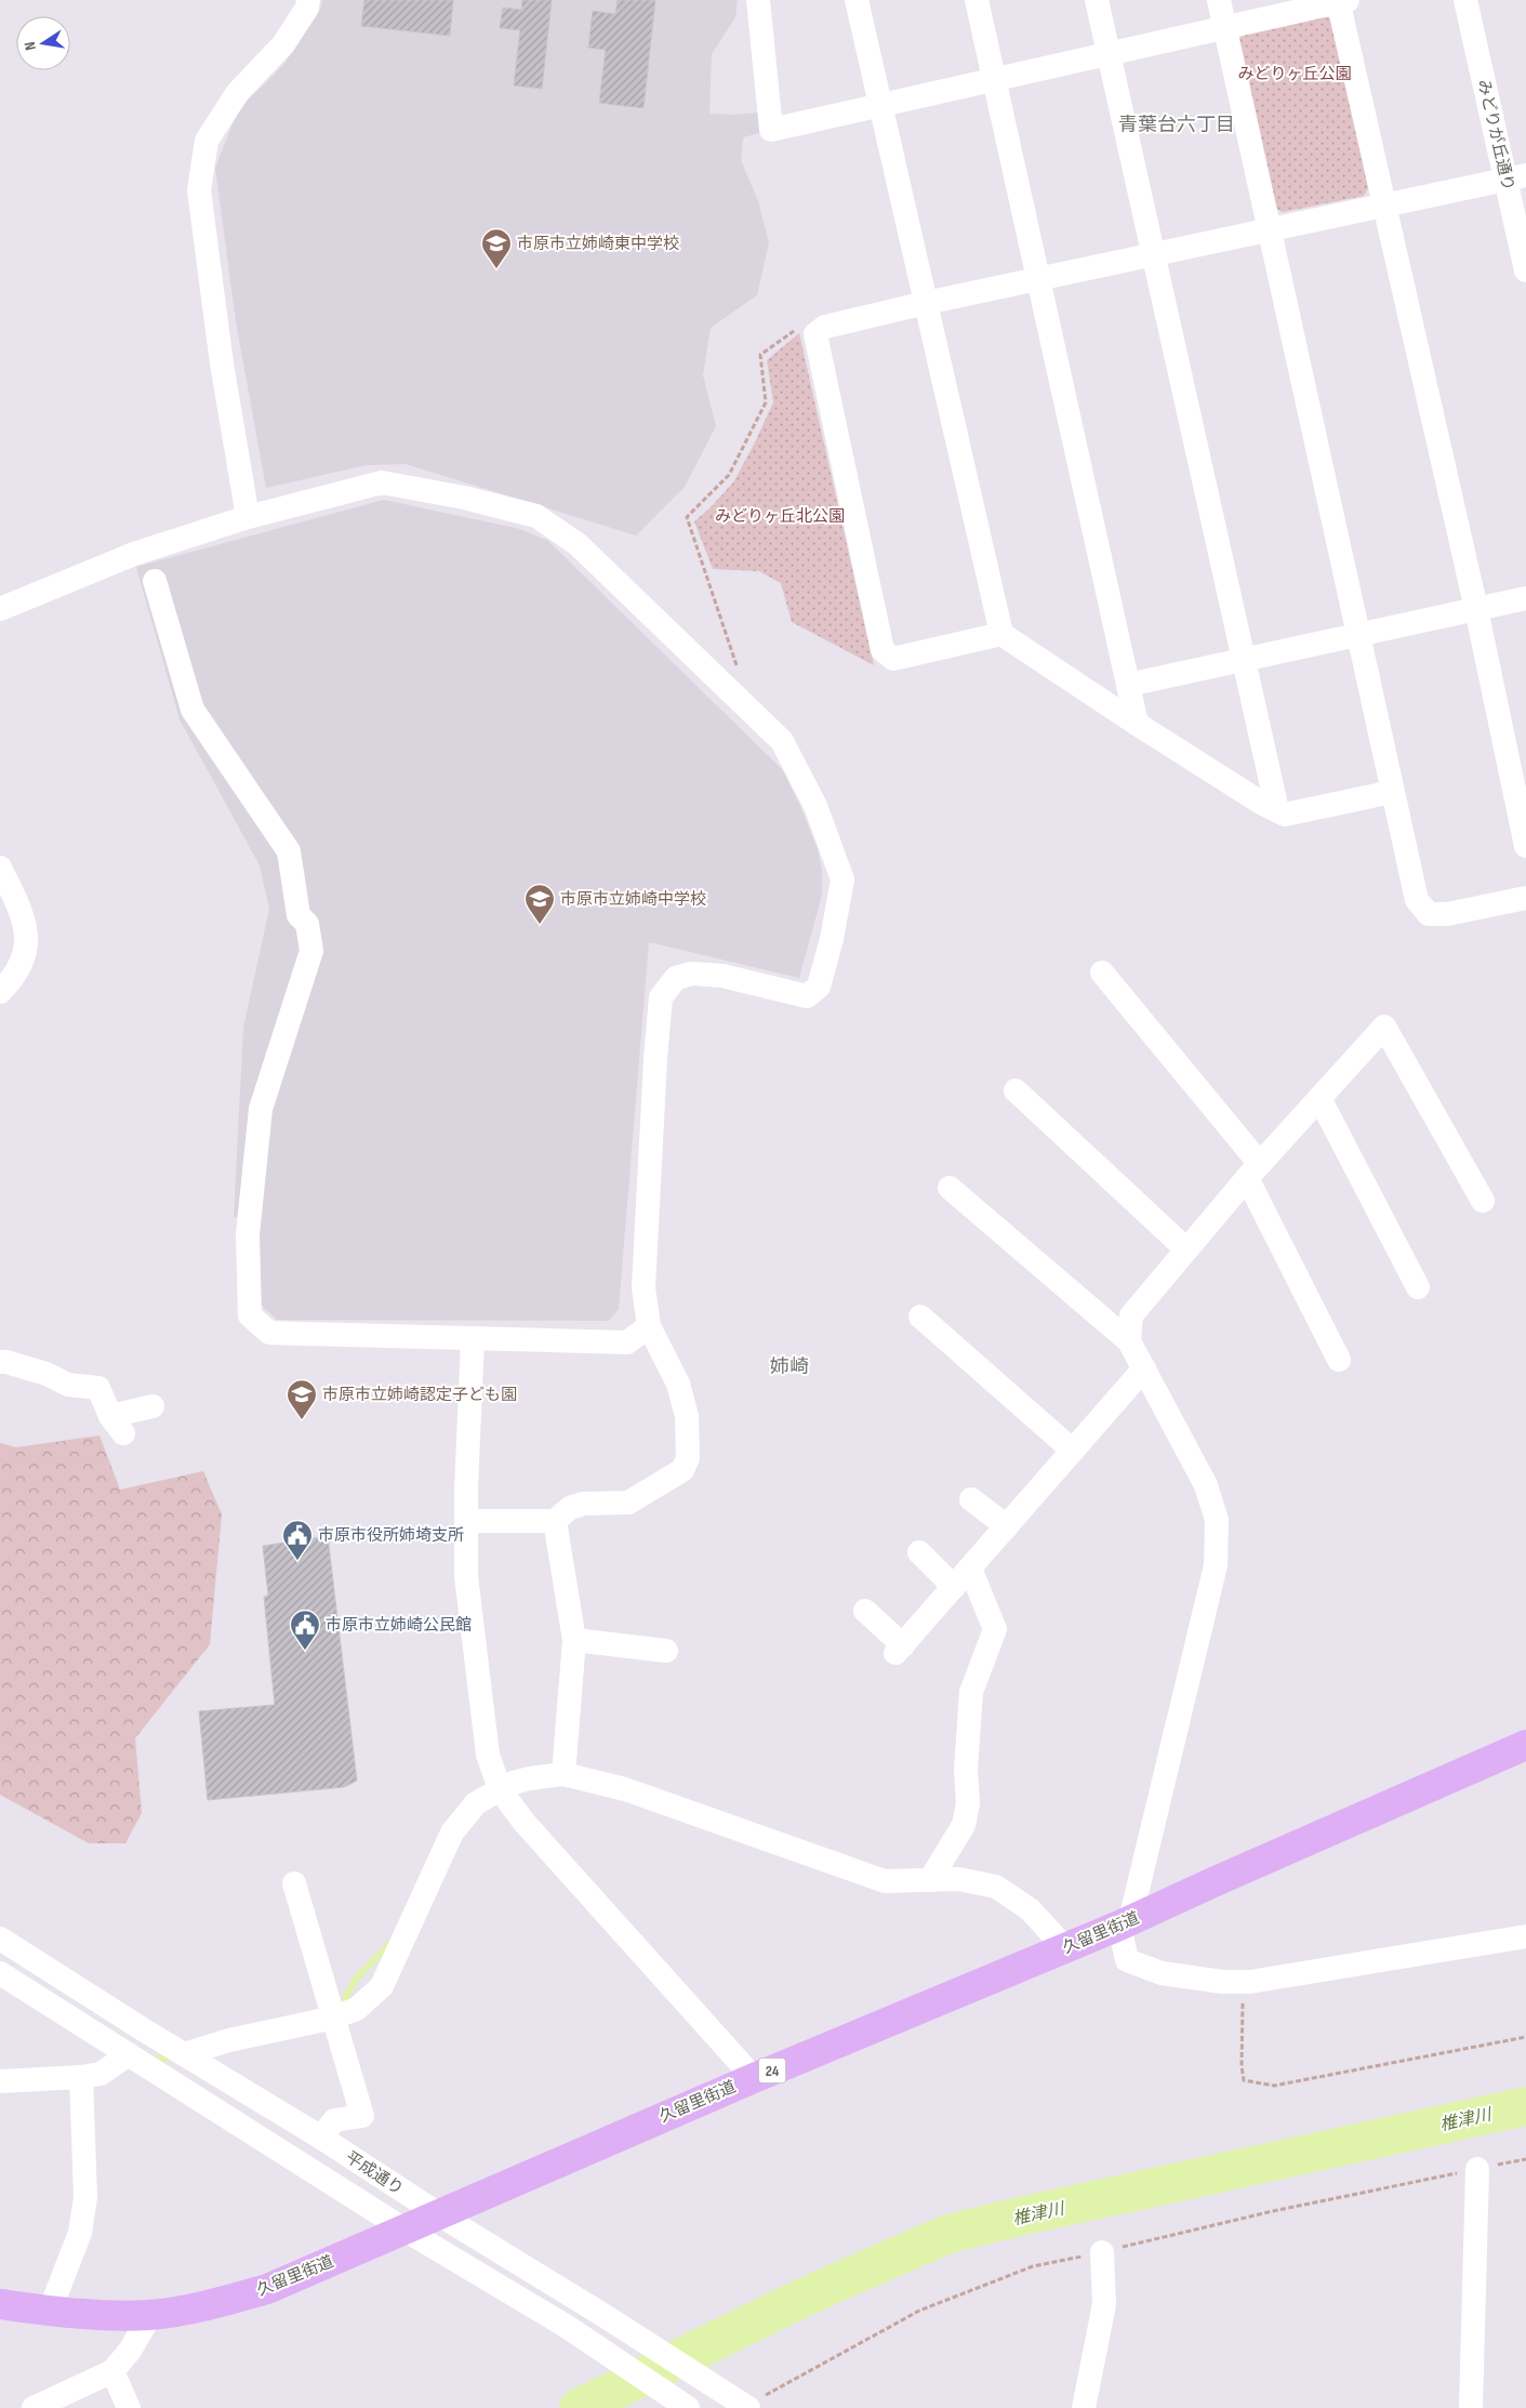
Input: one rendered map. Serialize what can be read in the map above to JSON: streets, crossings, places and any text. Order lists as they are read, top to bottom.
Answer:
{
  "streets": {
    "main road": ["久留里街道", "24"],
    "street": ["みどりが丘通り", "平成通り"]
  },
  "crossings": [
    ["久留里街道", "平成通り"]
  ],
  "districts": ["青葉台六丁目", "姉崎"],
  "water": ["椎津川"],
  "parks": ["みどりヶ丘公園", "みどりヶ丘北公園"],
  "places": {
    "school or university": ["市原市立姉崎東中学校", "市原市立姉崎中学校", "市原市立姉崎認定子ども園"],
    "public building": ["市原市役所姉埼支所", "市原市立姉崎公民館"]
  },
  "north": "left"
}
